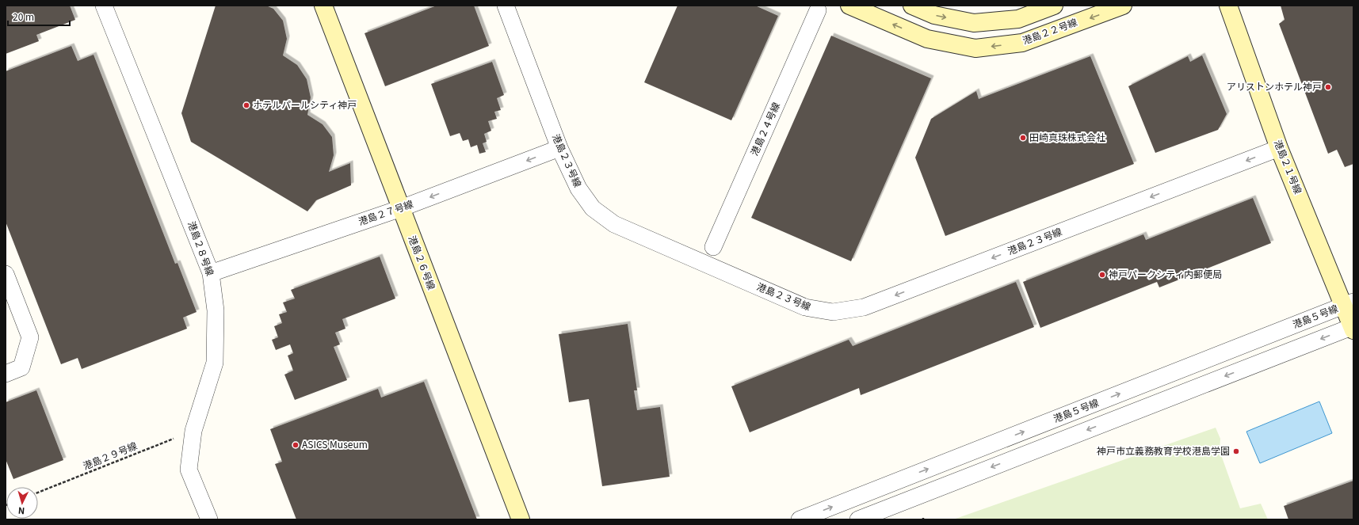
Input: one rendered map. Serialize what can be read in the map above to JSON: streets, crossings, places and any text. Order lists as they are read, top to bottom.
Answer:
{
  "streets": {
    "street": [
      "港島２２号線",
      "港島２４号線",
      "港島２３号線",
      "港島２１号線",
      "港島２７号線",
      "港島２８号線",
      "港島２６号線",
      "港島５号線"
    ],
    "path": ["港島２９号線"]
  },
  "crossings": [
    ["港島２３号線", "港島２１号線"],
    ["港島２３号線", "港島２７号線"],
    ["港島２１号線", "港島５号線"],
    ["港島２７号線", "港島２８号線"],
    ["港島２７号線", "港島２６号線"],
    ["港島２８号線", "港島２９号線"]
  ],
  "one_way": ["港島２３号線", "港島２７号線"],
  "places": [
    "アリストンホテル神戸",
    "ホテルパールシティ神戸",
    "田崎真珠株式会社",
    "神戸パークシティ内郵便局",
    "ASICS Museum",
    "神戸市立義務教育学校港島学園"
  ],
  "scale_bar": "20 m",
  "north": "bottom"
}
